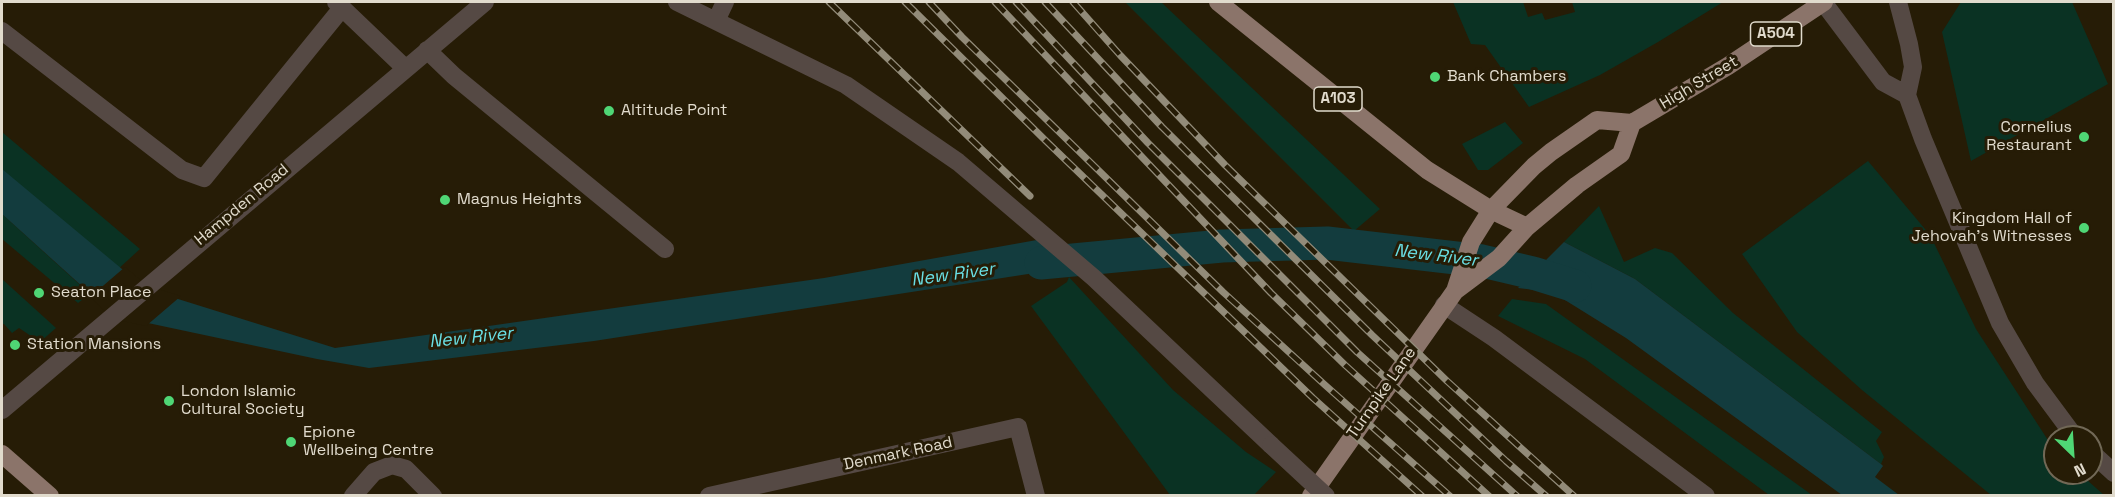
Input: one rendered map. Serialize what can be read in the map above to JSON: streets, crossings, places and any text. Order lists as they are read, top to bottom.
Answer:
{
  "streets": {
    "main road": [
      "A504",
      "High Street",
      "A103",
      "Turnpike Lane"
    ],
    "street": ["Hampden Road", "Denmark Road"]
  },
  "crossings": [
    ["A103", "Turnpike Lane"]
  ],
  "water": ["New River"],
  "places": [
    "Bank Chambers",
    "Altitude Point",
    "Cornelius Restaurant",
    "Magnus Heights",
    "Kingdom Hall of Jehovah's Witnesses",
    "Seaton Place",
    "Station Mansions",
    "London Islamic Cultural Society",
    "Epione Wellbeing Centre"
  ],
  "north": "bottom right"
}
